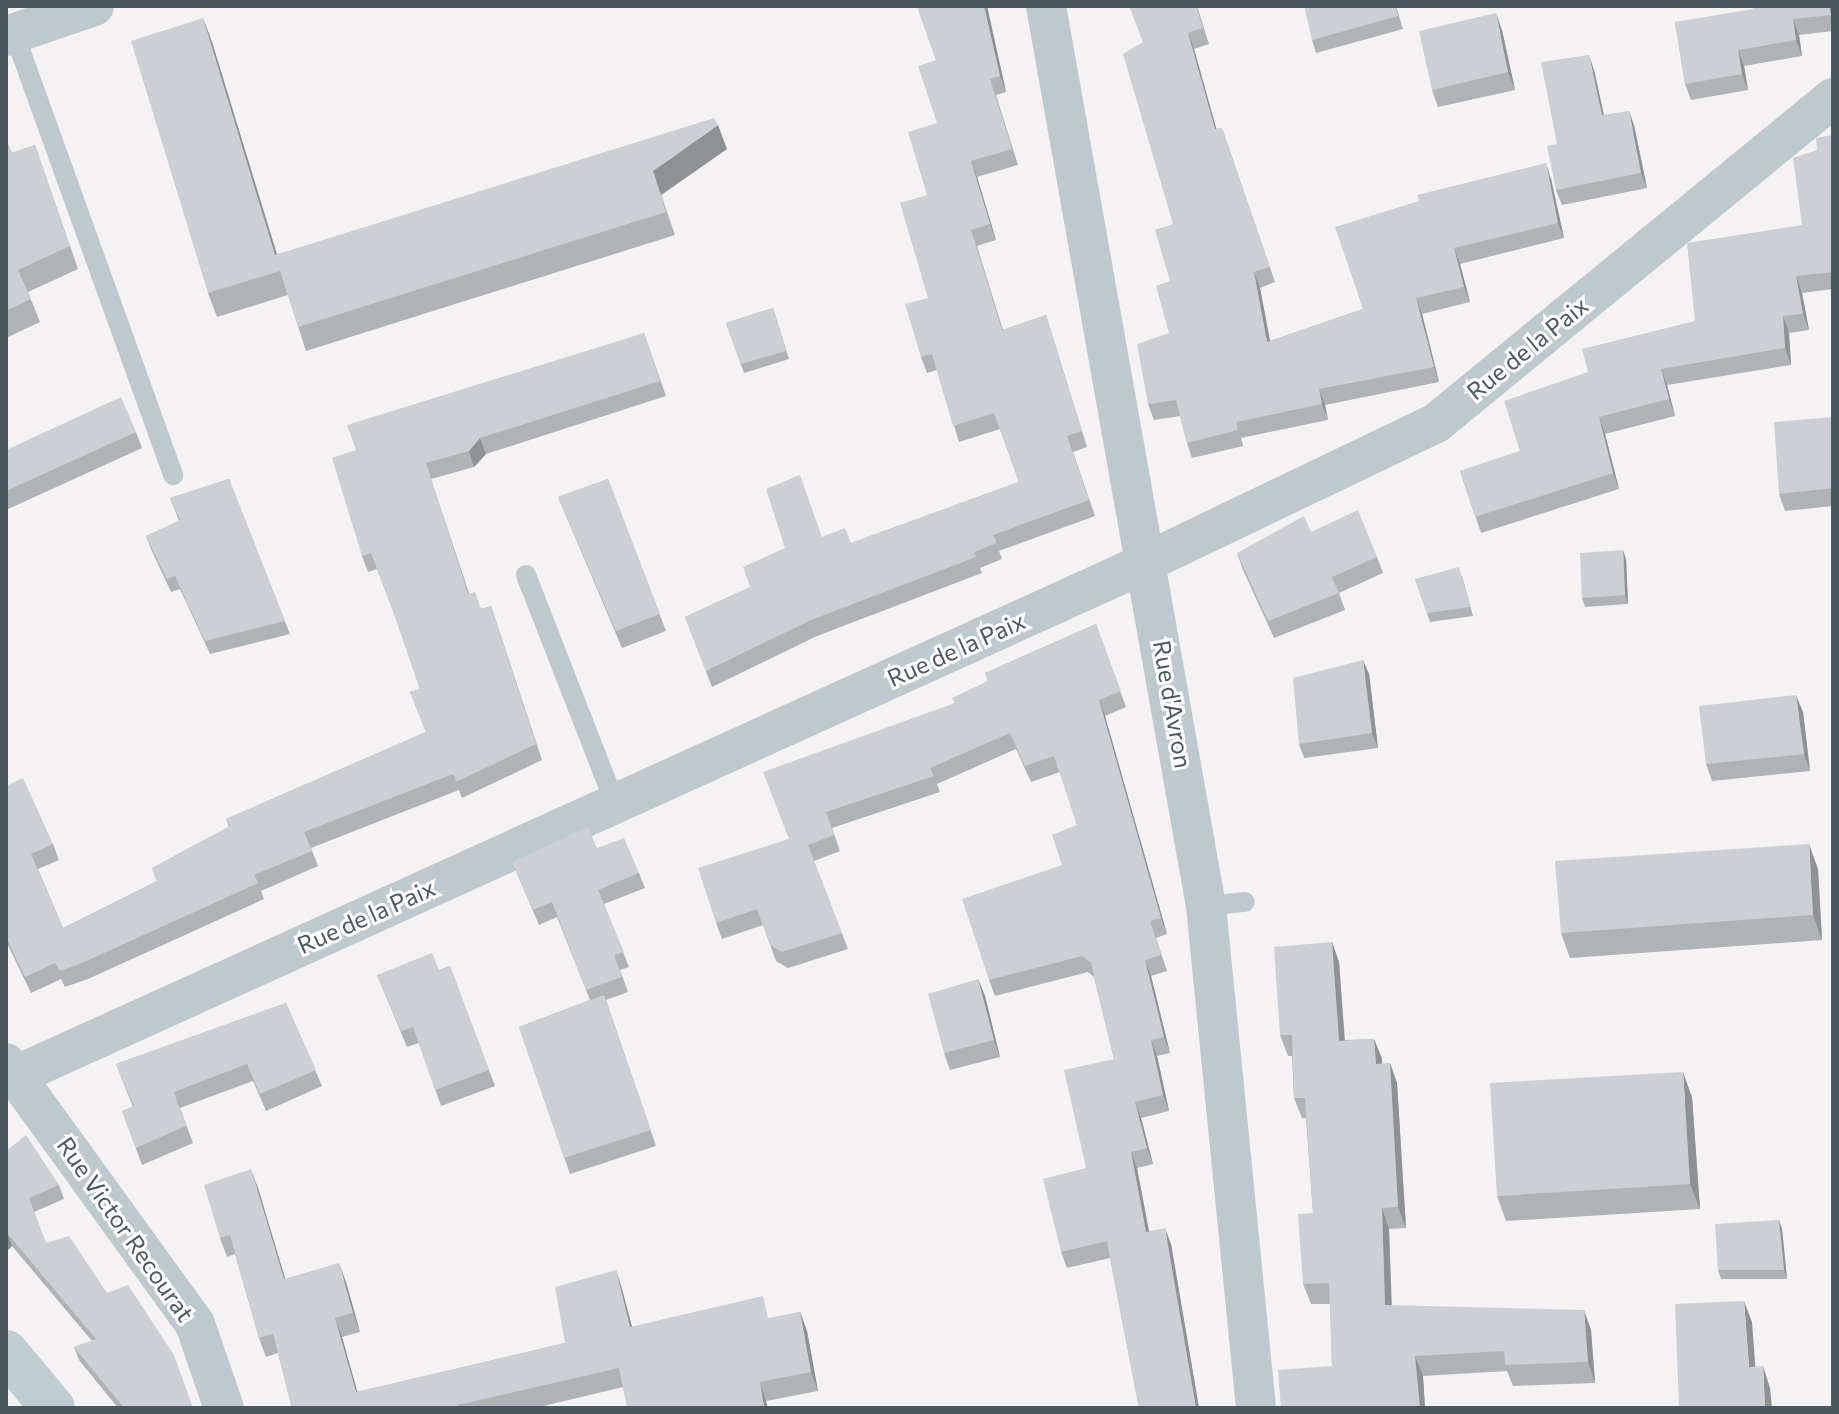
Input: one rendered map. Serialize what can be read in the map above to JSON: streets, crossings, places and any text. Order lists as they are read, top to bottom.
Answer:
{
  "streets": {
    "street": ["Rue de la Paix", "Rue d'Avron", "Rue Victor Recourat"]
  },
  "crossings": [
    ["Rue de la Paix", "Rue d'Avron"],
    ["Rue de la Paix", "Rue Victor Recourat"]
  ]
}
